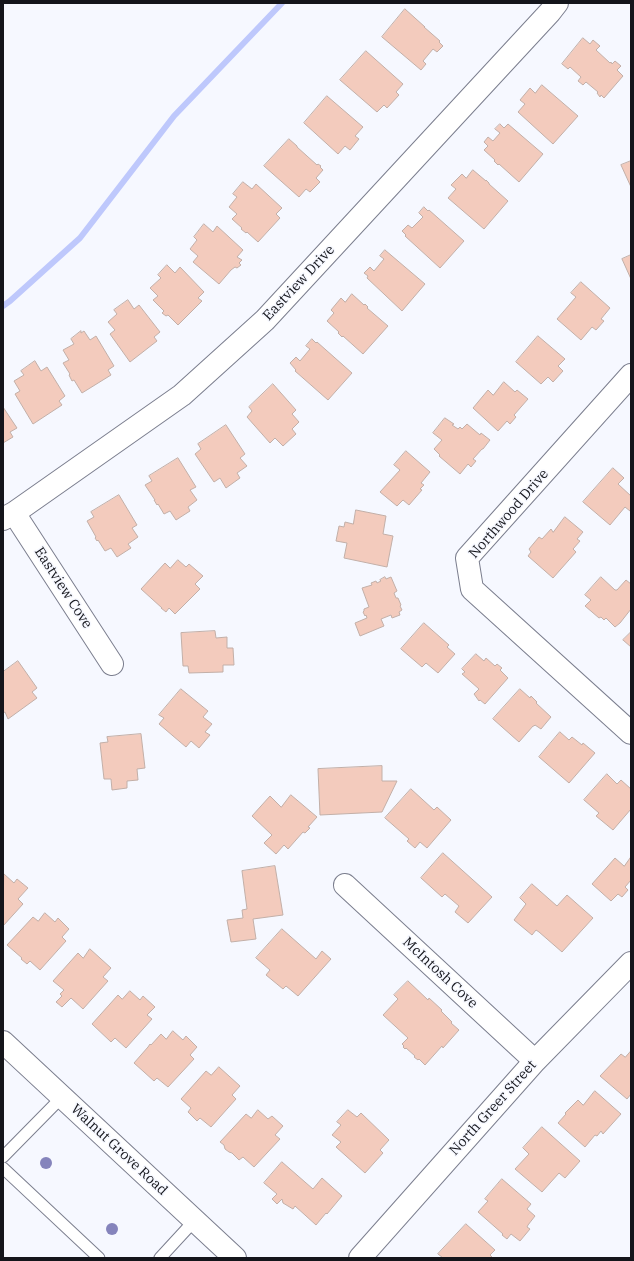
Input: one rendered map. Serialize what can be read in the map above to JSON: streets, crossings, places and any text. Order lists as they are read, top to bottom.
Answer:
{
  "streets": {
    "street": [
      "Eastview Drive",
      "Northwood Drive",
      "Eastview Cove",
      "McIntosh Cove",
      "North Greer Street",
      "Walnut Grove Road"
    ]
  },
  "crossings": [
    ["Eastview Drive", "Eastview Cove"],
    ["McIntosh Cove", "North Greer Street"]
  ]
}
